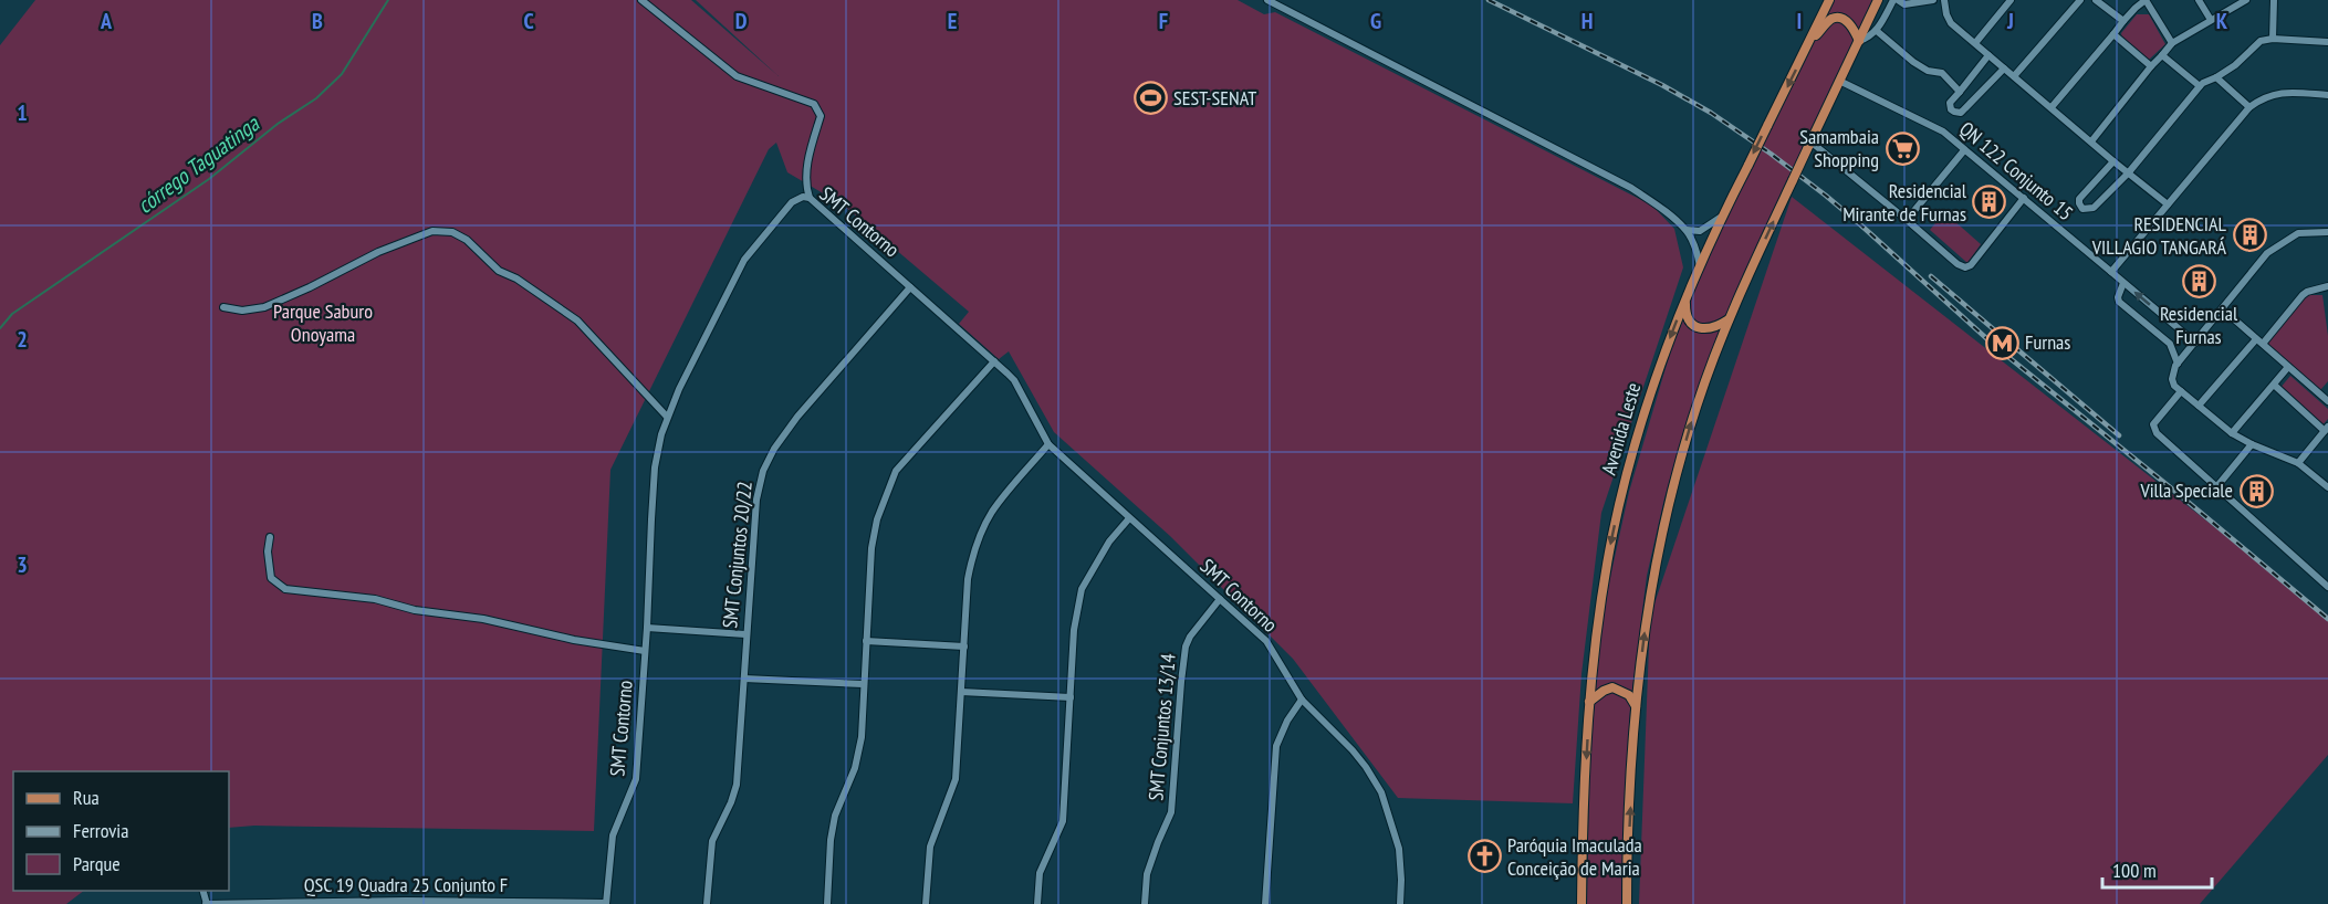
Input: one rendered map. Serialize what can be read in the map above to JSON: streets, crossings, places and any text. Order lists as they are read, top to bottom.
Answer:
{
  "streets": {
    "main road": ["Avenida Leste"],
    "street": [
      "QN 122 Conjunto 15",
      "SMT Contorno",
      "SMT Conjuntos 20/22",
      "SMT Conjuntos 13/14",
      "QSC 19 Quadra 25 Conjunto F"
    ]
  },
  "crossings": [
    ["SMT Contorno", "SMT Conjuntos 20/22"],
    ["SMT Contorno", "SMT Conjuntos 13/14"],
    ["SMT Contorno", "QSC 19 Quadra 25 Conjunto F"]
  ],
  "water": ["córrego Taguatinga"],
  "parks": ["Parque Saburo Onoyama"],
  "places": {
    "sports": ["SEST-SENAT"],
    "supermarket": ["Samambaia Shopping"],
    "building": [
      "Residencial Mirante de Furnas",
      "RESIDENCIAL VILLAGIO TANGARÁ",
      "Residencial Furnas",
      "Villa Speciale"
    ],
    "metro station": ["Furnas"],
    "church": ["Paróquia Imaculada Conceição de Maria"]
  },
  "legend": ["Rua", "Ferrovia", "Parque"],
  "scale_bar": "100 m",
  "grid": {
    "columns": [
      "A",
      "B",
      "C",
      "D",
      "E",
      "F",
      "G",
      "H",
      "I",
      "J",
      "K"
    ],
    "rows": ["1", "2", "3"]
  }
}
